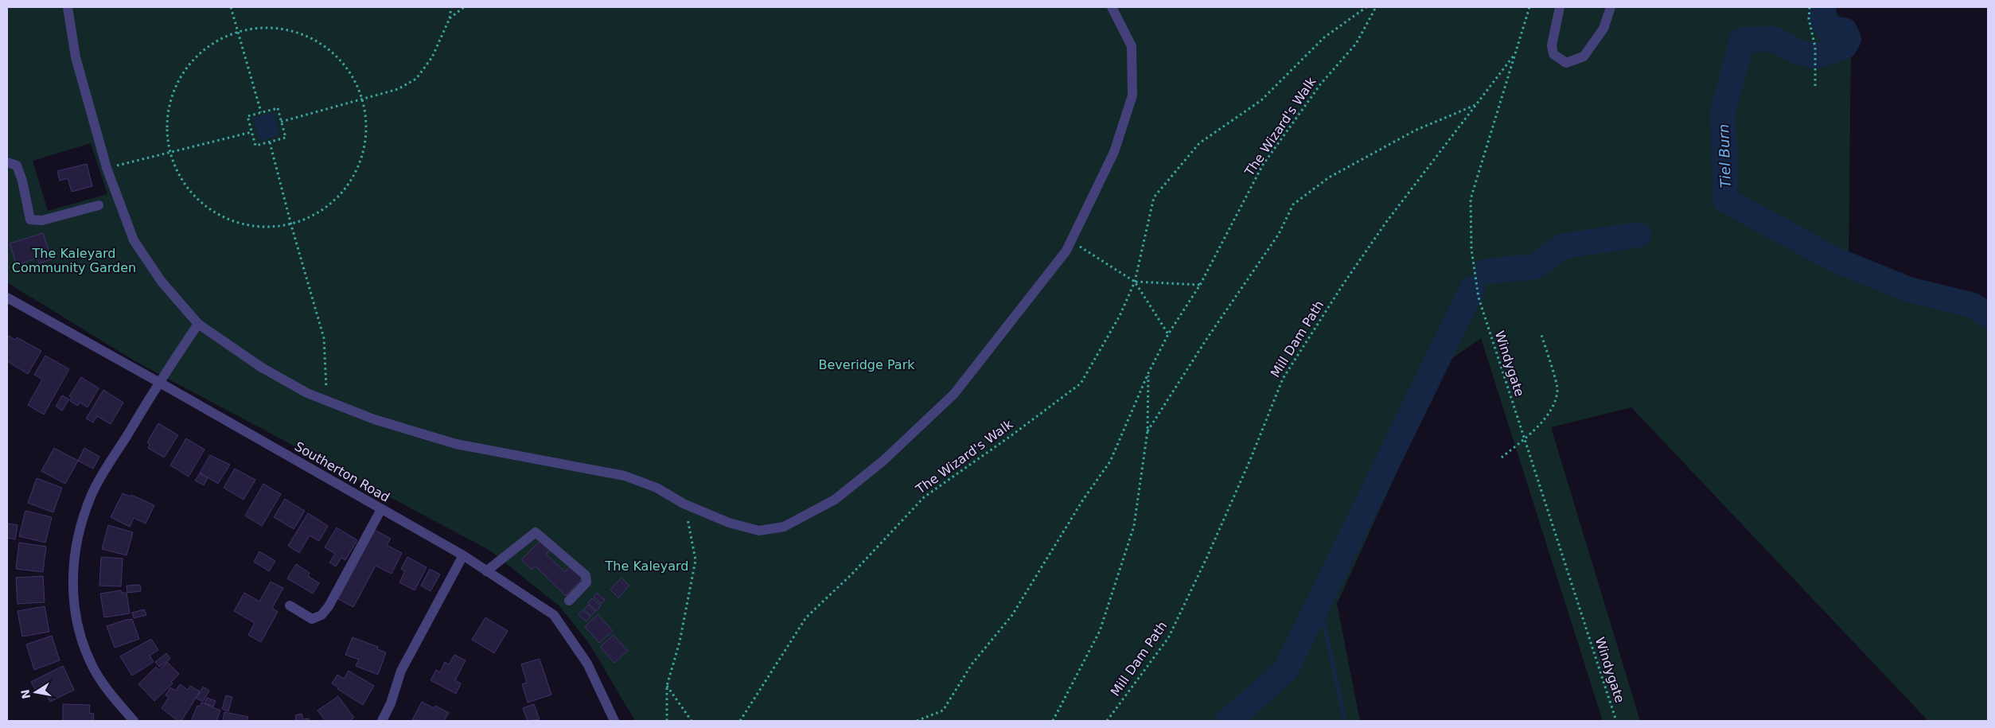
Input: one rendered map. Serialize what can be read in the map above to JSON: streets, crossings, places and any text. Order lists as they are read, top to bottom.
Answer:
{
  "streets": {
    "street": ["Southerton Road"],
    "path": ["The Wizard's Walk", "Mill Dam Path", "Windygate"]
  },
  "crossings": [
    ["Mill Dam Path", "Windygate"]
  ],
  "water": ["Tiel Burn"],
  "parks": ["The Kaleyard Community Garden", "Beveridge Park", "The Kaleyard"],
  "north": "left"
}
